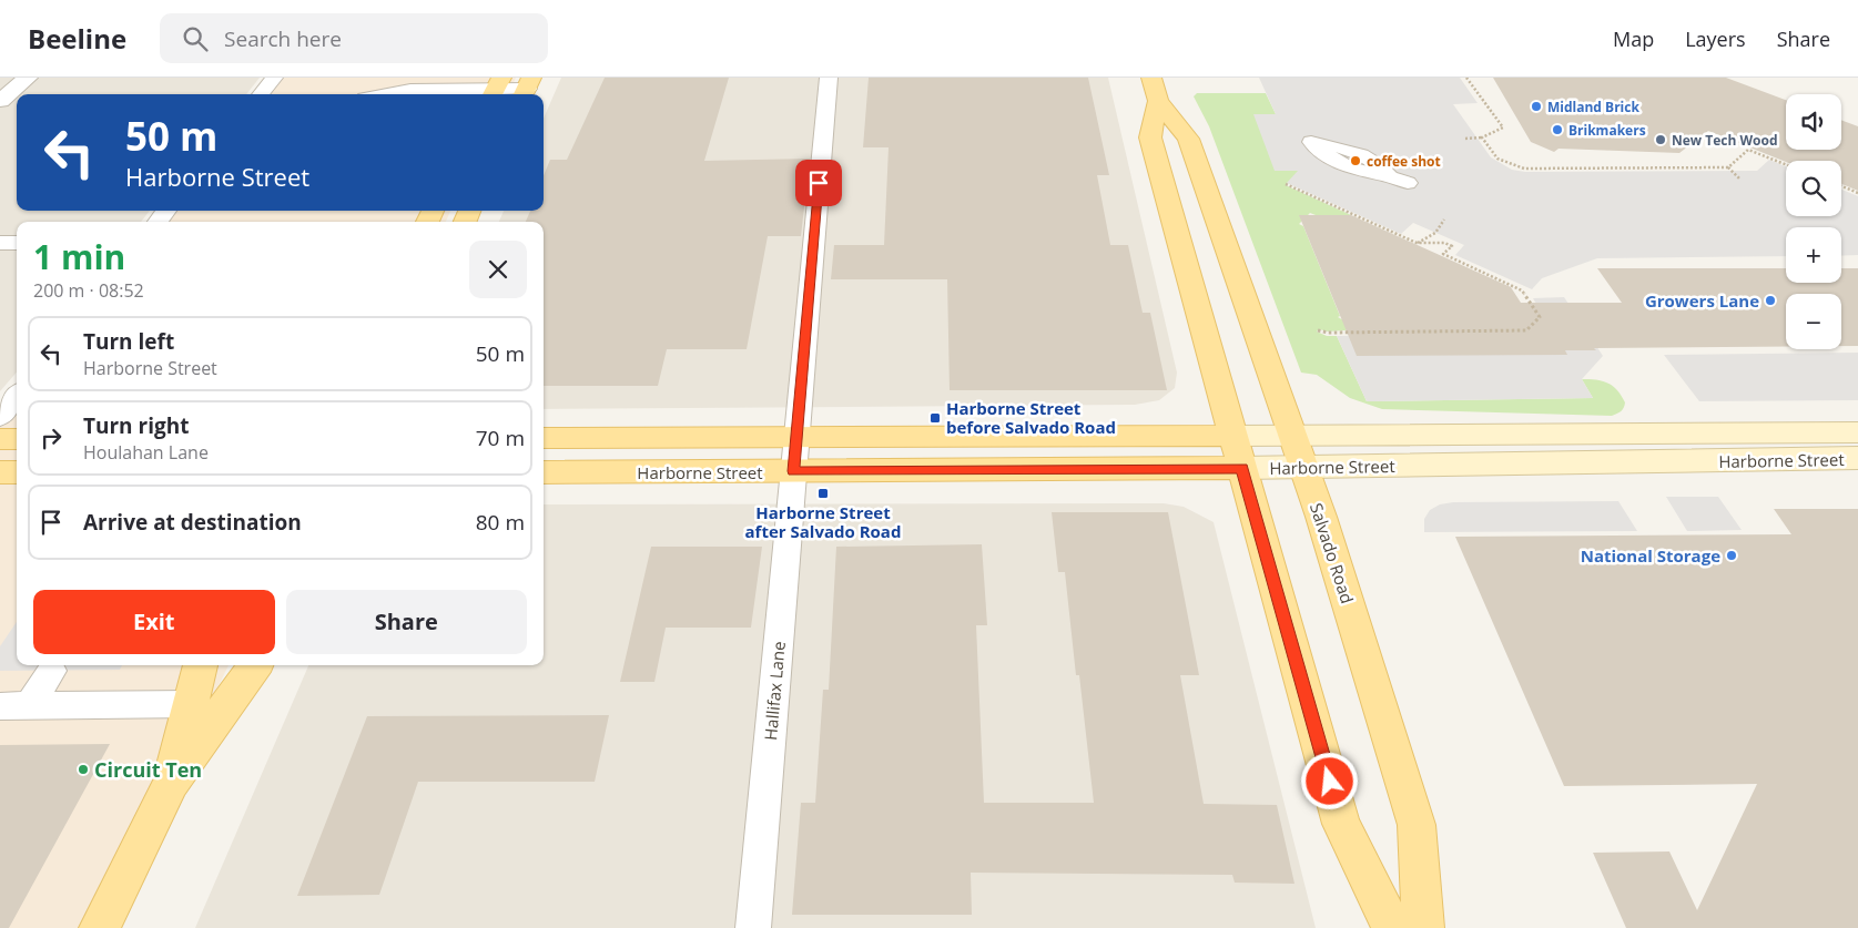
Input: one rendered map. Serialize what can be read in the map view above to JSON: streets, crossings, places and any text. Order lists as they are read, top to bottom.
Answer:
{
  "streets": {
    "main road": ["Harborne Street", "Salvado Road"],
    "lane": ["Hallifax Lane"]
  },
  "crossings": [
    ["Harborne Street", "Salvado Road"],
    ["Harborne Street", "Hallifax Lane"]
  ],
  "places": {
    "other": [
      "Midland Brick",
      "Brikmakers",
      "New Tech Wood",
      "coffee shot",
      "Growers Lane",
      "National Storage",
      "Circuit Ten"
    ],
    "transit": ["Harborne Street before Salvado Road", "Harborne Street after Salvado Road"]
  },
  "page": {
    "header": "Beeline",
    "search": "Search here",
    "nav": ["Map", "Layers", "Share"],
    "map_buttons": ["+", "−"],
    "turn": ["50 m", "Harborne Street"],
    "heading": ["1 min", "200 m · 08:52"],
    "list": [
      {
        "name": "Turn left",
        "note": "Harborne Street",
        "value": "50 m"
      },
      {
        "name": "Turn right",
        "note": "Houlahan Lane",
        "value": "70 m"
      },
      {
        "name": "Arrive at destination",
        "value": "80 m"
      }
    ],
    "buttons": ["Exit", "Share"]
  }
}
